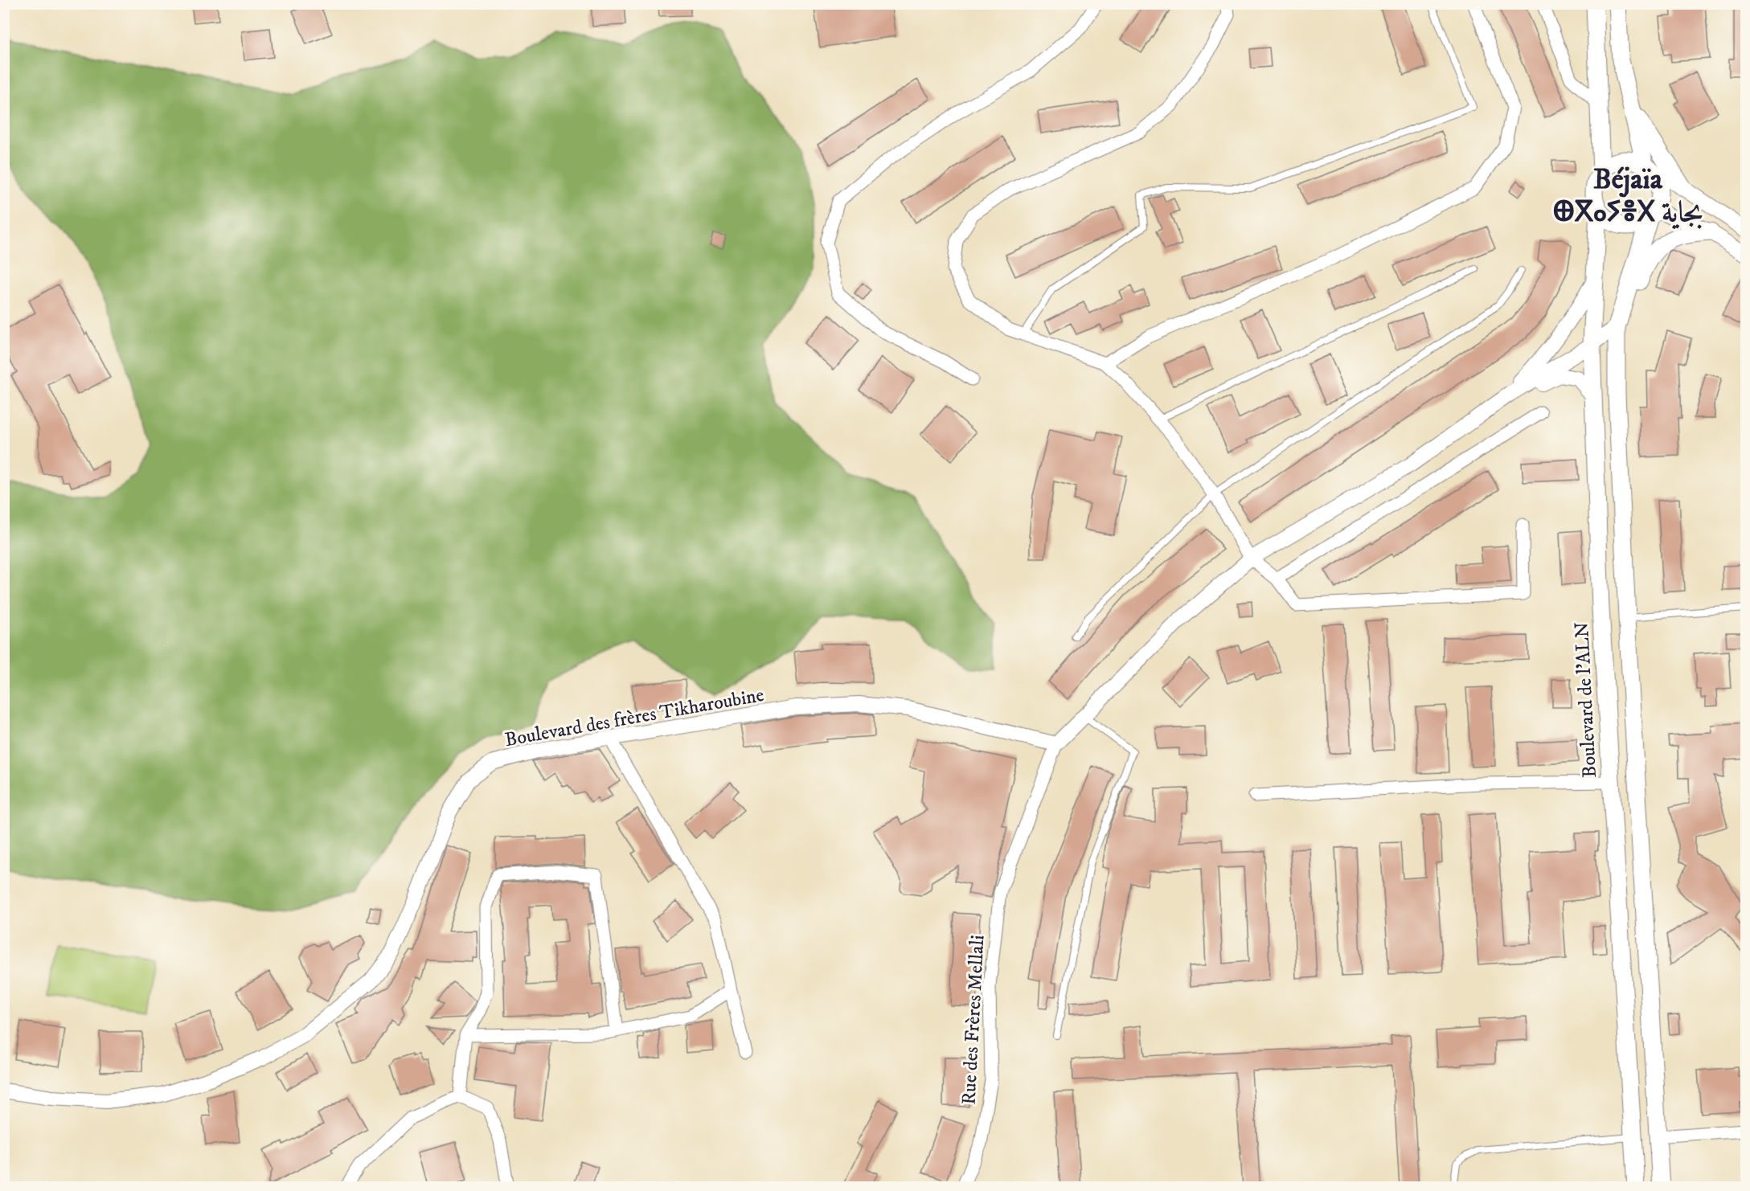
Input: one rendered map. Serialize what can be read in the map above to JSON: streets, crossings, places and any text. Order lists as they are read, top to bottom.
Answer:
{
  "streets": {
    "main road": ["Boulevard de l'ALN"],
    "street": ["Boulevard des frères Tikharoubine", "Rue des Frères Mellali"]
  },
  "crossings": [
    ["Boulevard des frères Tikharoubine", "Rue des Frères Mellali"]
  ],
  "districts": ["Béjaïa ⴲⴳⴰⵢⴻⵝ بجاية"]
}
